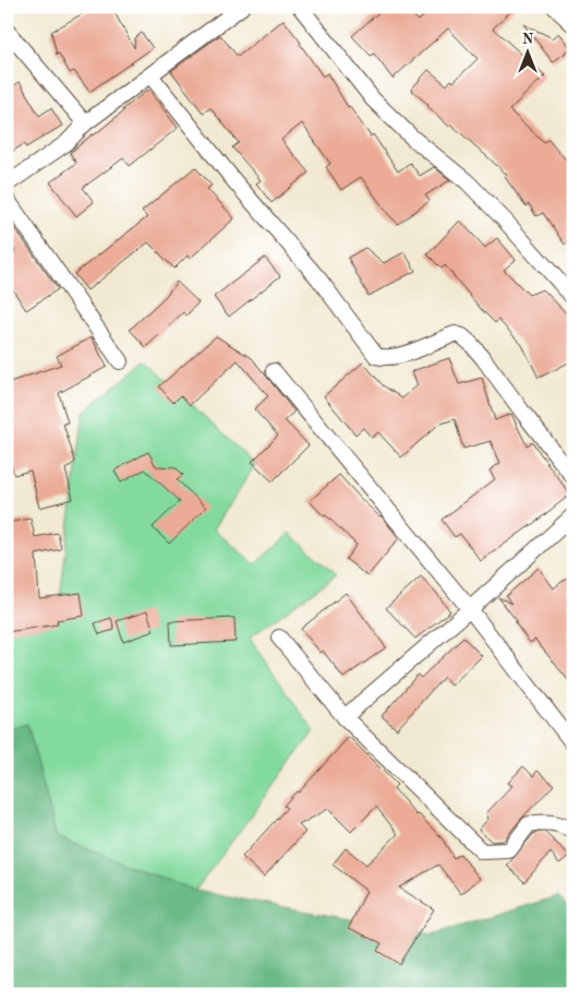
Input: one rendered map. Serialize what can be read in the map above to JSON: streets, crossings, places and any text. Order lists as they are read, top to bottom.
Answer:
{
  "north": "top"
}
